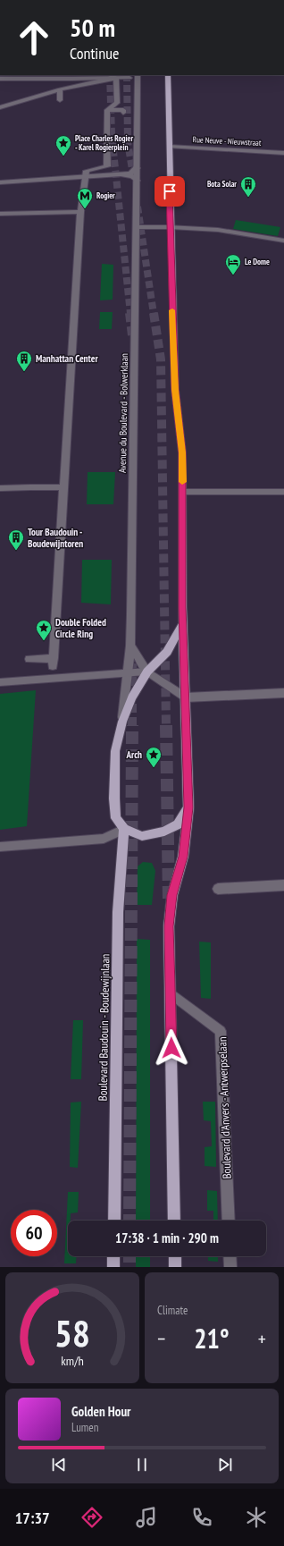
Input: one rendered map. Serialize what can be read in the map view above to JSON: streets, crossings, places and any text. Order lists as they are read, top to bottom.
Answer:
{
  "streets": {
    "main road": ["Boulevard Baudouin - Boudewijnlaan"],
    "street": ["Rue Neuve - Nieuwstraat", "Avenue du Boulevard - Bolwerklaan", "Boulevard d'Anvers - Antwerpselaan"]
  },
  "places": {
    "place": ["Place Charles Rogier - Karel Rogierplein", "Double Folded Circle Ring", "Arch"],
    "building": ["Bota Solar", "Manhattan Center", "Tour Baudouin - Boudewijntoren"],
    "metro station": ["Rogier"],
    "hotel": ["Le Dome"]
  },
  "page": {
    "turn": ["50 m", "Continue"],
    "limit": "60",
    "trip": "17:38 · 1 min · 290 m",
    "tile": "Climate",
    "heat": ["−", "21°", "+"],
    "song": ["Golden Hour", "Lumen"],
    "tabs": "17:37",
    "gauge": ["58", "km/h"]
  }
}
